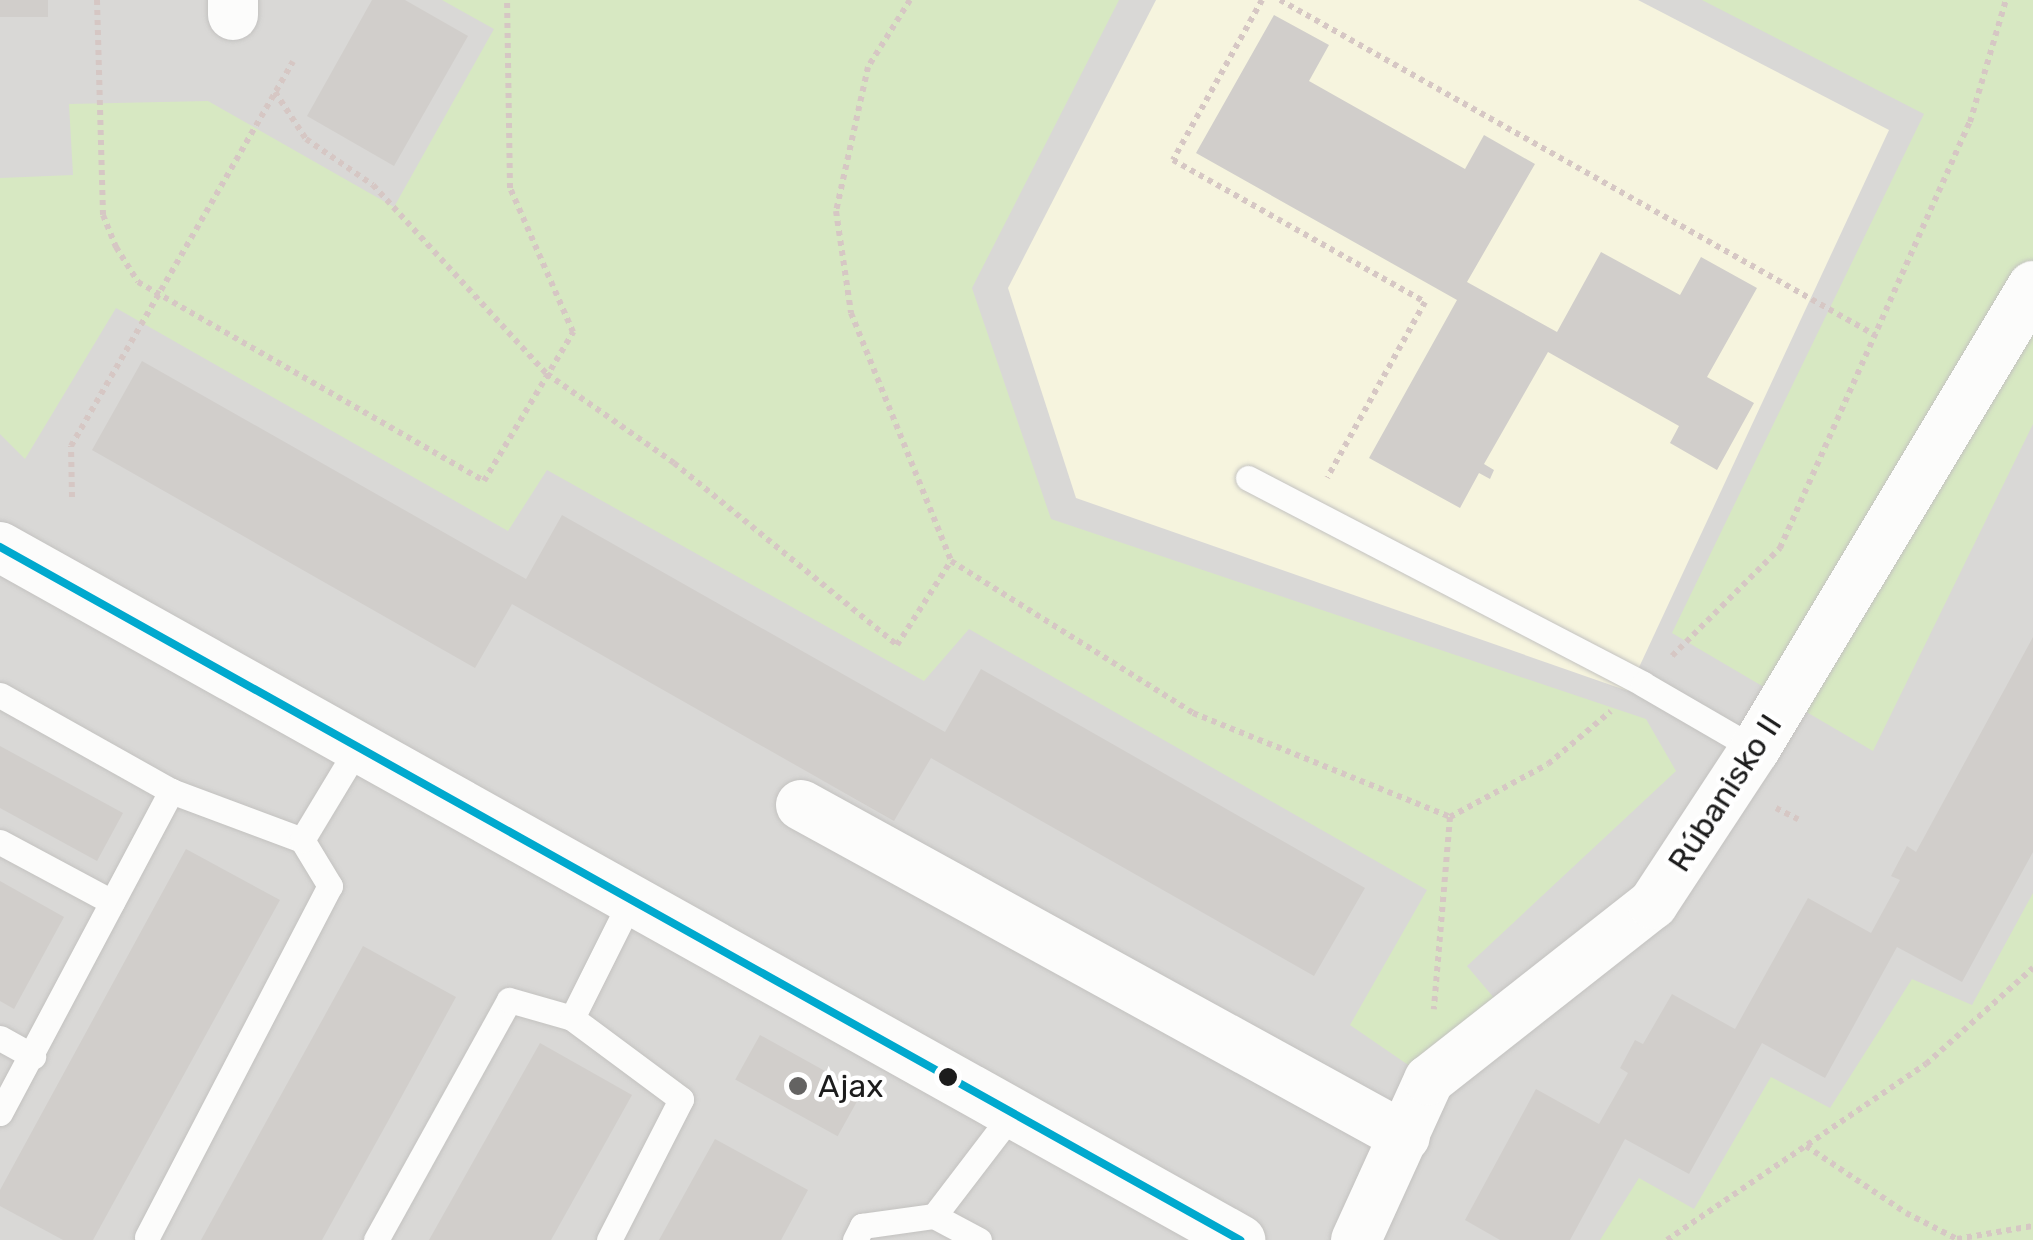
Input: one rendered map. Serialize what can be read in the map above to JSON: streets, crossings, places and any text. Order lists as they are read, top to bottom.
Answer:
{
  "streets": {
    "street": ["Rúbanisko II"]
  },
  "places": ["Ajax"]
}
